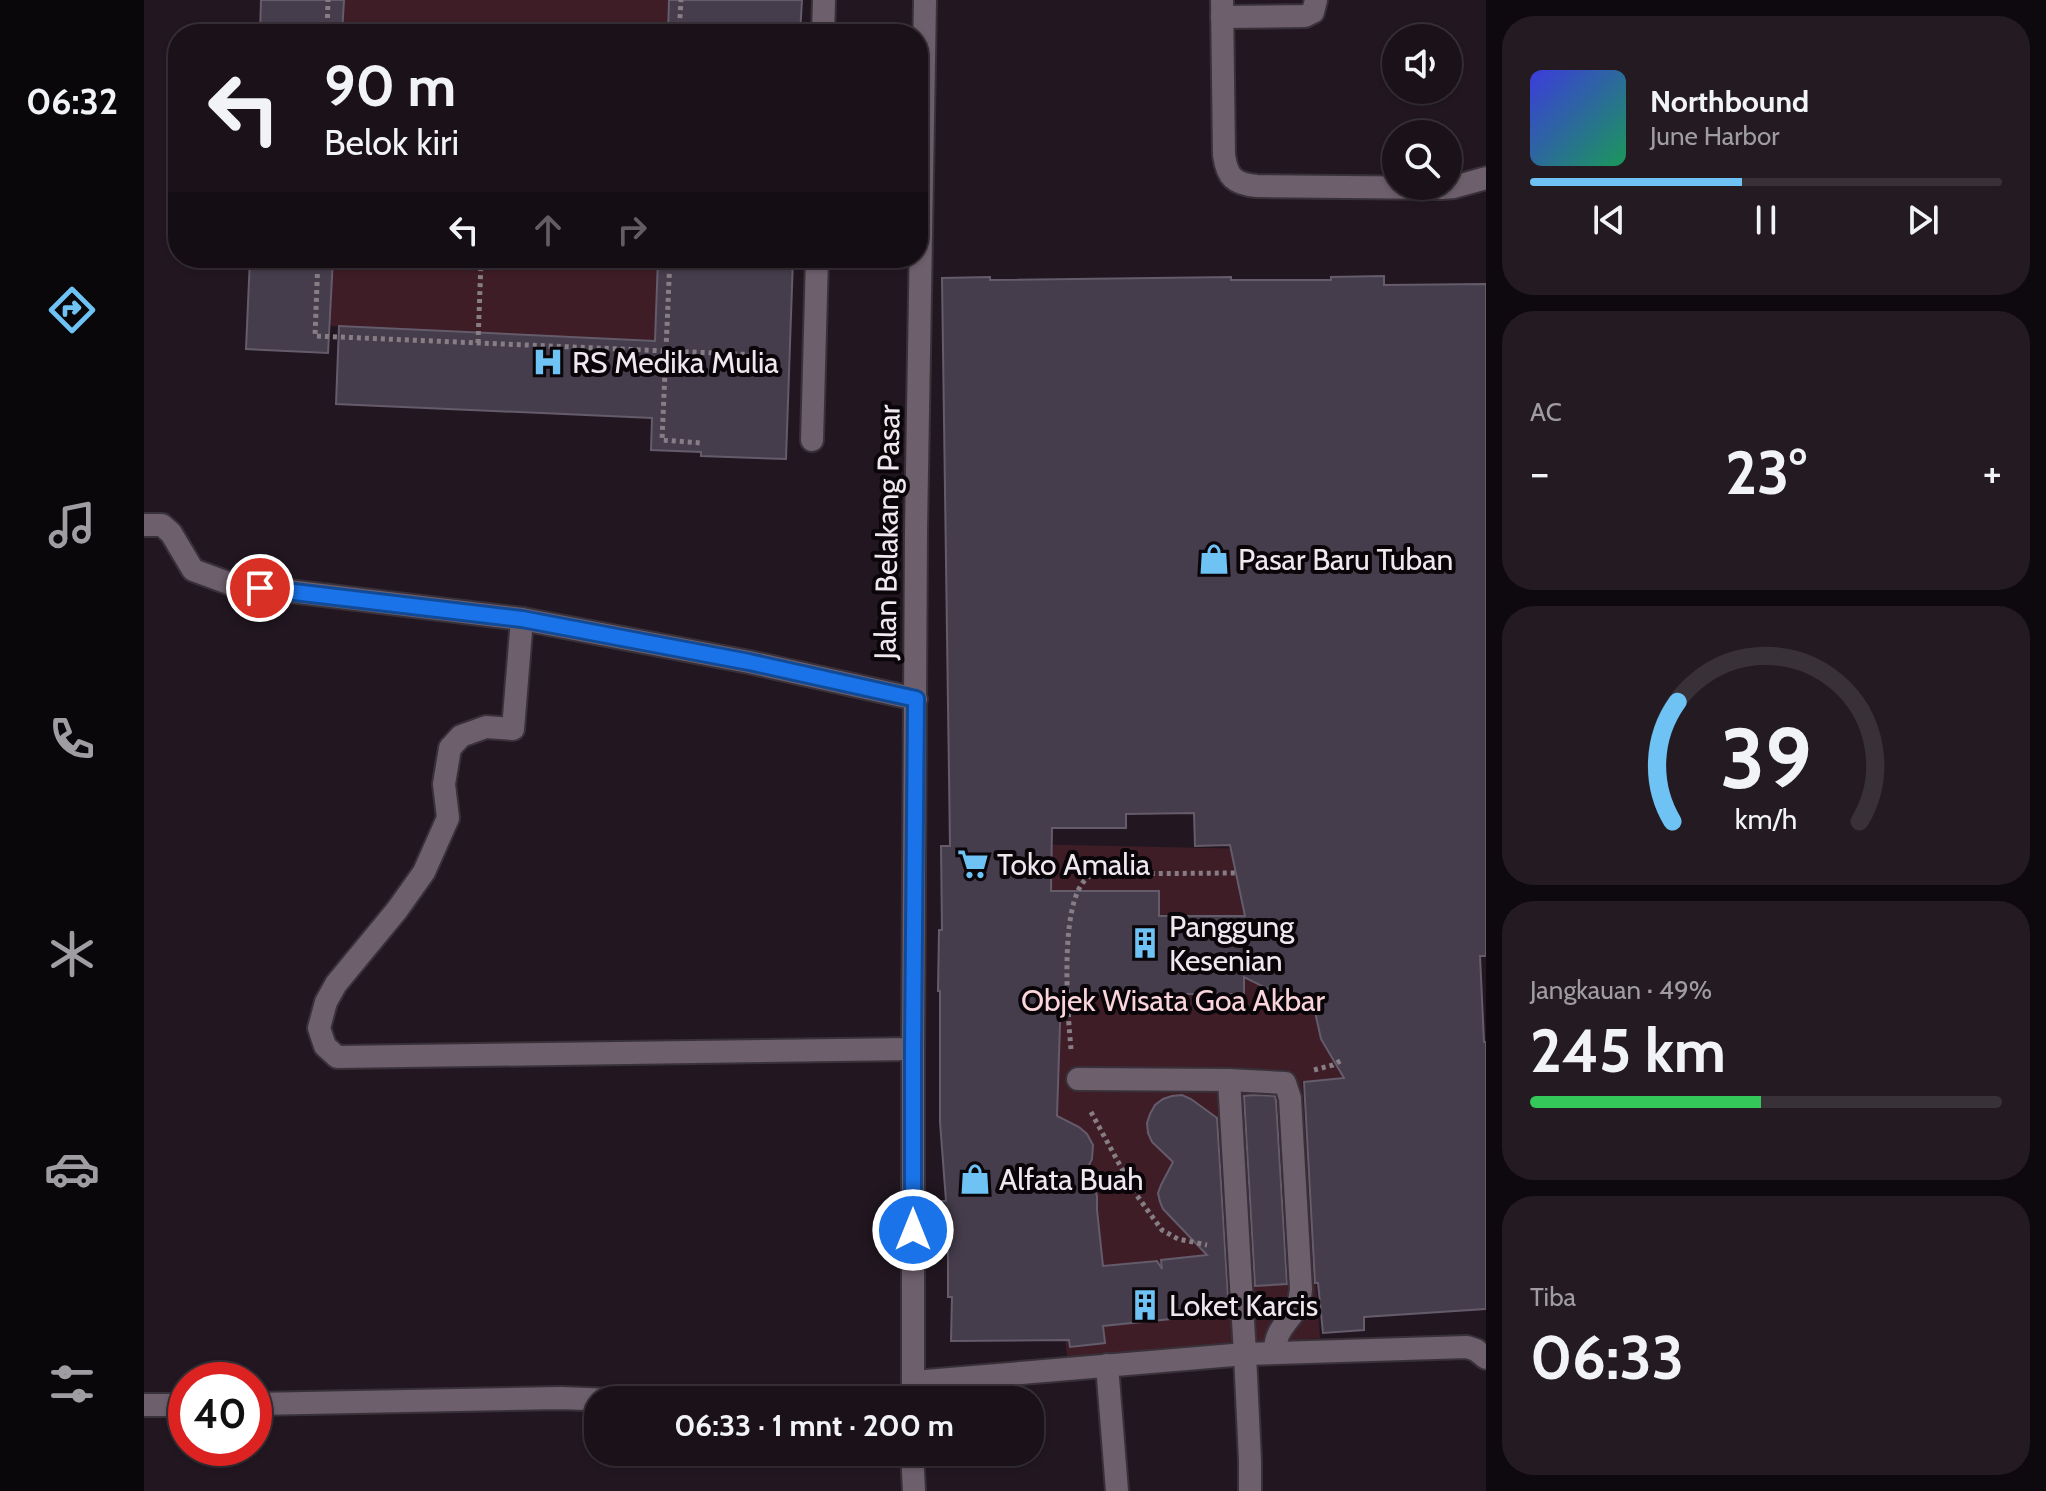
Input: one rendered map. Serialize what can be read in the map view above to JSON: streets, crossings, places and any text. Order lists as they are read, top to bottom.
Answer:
{
  "streets": {
    "street": ["Jalan Belakang Pasar"]
  },
  "parks": ["Objek Wisata Goa Akbar"],
  "places": {
    "hospital": ["RS Medika Mulia"],
    "shop": ["Pasar Baru Tuban", "Alfata Buah"],
    "supermarket": ["Toko Amalia"],
    "building": ["Panggung Kesenian", "Loket Karcis"]
  },
  "page": {
    "tabs": "06:32",
    "turn": ["90 m", "Belok kiri"],
    "song": ["Northbound", "June Harbor"],
    "tile": [
      "AC",
      ["Jangkauan · 49%", "245 km"],
      ["Tiba", "06:33"]
    ],
    "heat": ["−", "23°", "+"],
    "limit": "40",
    "trip": "06:33 · 1 mnt · 200 m",
    "gauge": ["39", "km/h"]
  }
}
